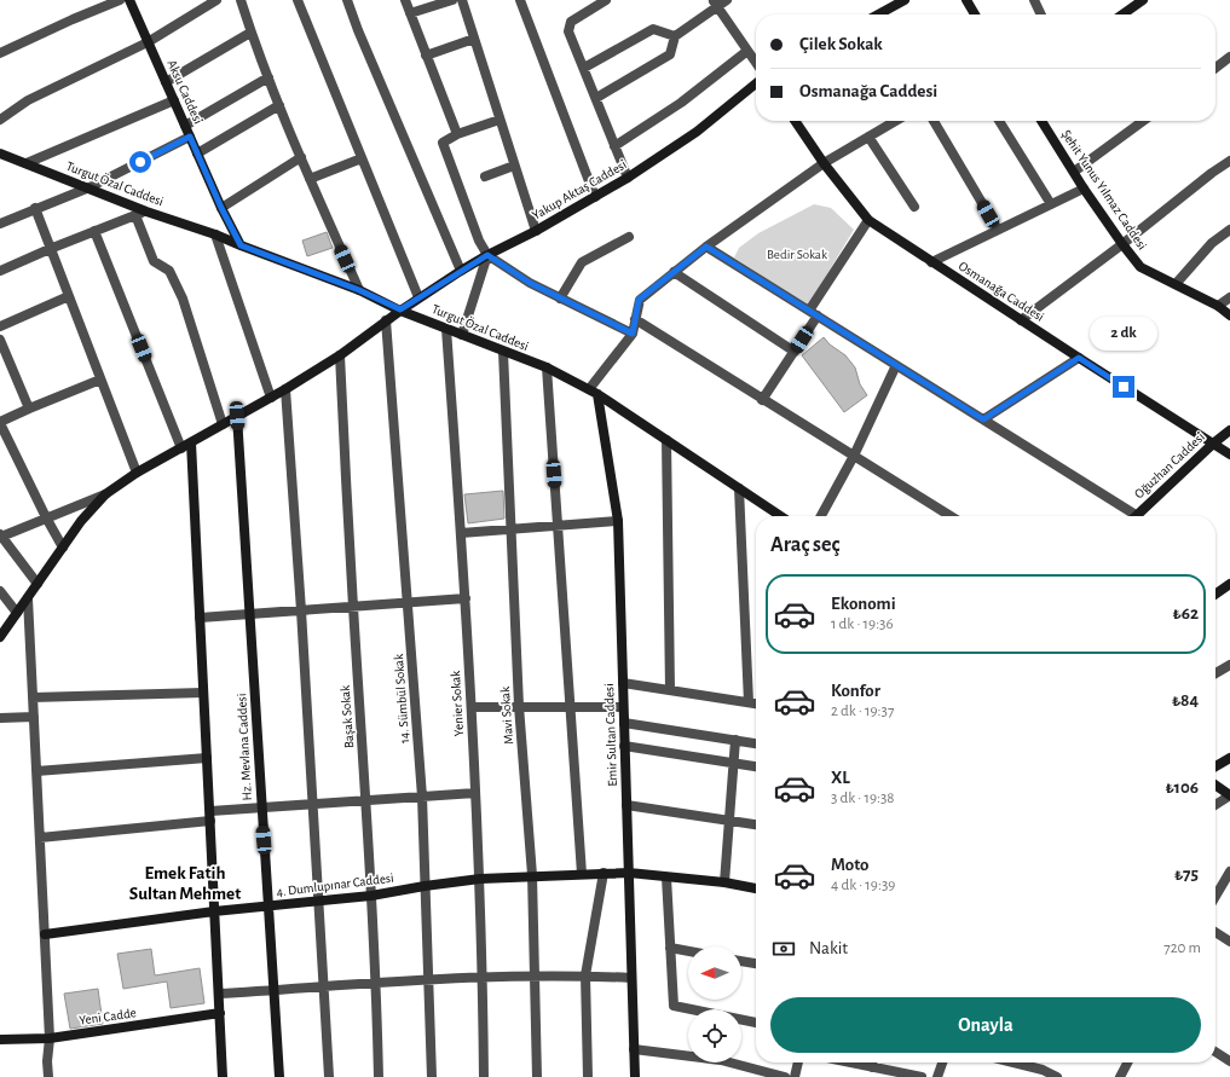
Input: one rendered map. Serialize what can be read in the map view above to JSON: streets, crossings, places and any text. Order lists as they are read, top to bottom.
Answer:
{
  "streets": {
    "street": [
      "Aksu Caddesi",
      "Turgut Özal Caddesi",
      "Yakup Aktaş Caddesi",
      "Şehit Yunus Yılmaz Caddesi",
      "Osmanağa Caddesi",
      "Oğuzhan Caddesi",
      "14. Sümbül Sokak",
      "Yenier Sokak",
      "Mavi Sokak",
      "Başak Sokak",
      "Emir Sultan Caddesi",
      "Hz. Mevlana Caddesi",
      "4. Dumlupınar Caddesi",
      "Yeni Cadde"
    ]
  },
  "crossings": [
    ["Aksu Caddesi", "Turgut Özal Caddesi"],
    ["Turgut Özal Caddesi", "Yakup Aktaş Caddesi"],
    ["Turgut Özal Caddesi", "Yenier Sokak"],
    ["Turgut Özal Caddesi", "Mavi Sokak"],
    ["Turgut Özal Caddesi", "Emir Sultan Caddesi"],
    ["Yakup Aktaş Caddesi", "14. Sümbül Sokak"],
    ["Yakup Aktaş Caddesi", "Başak Sokak"],
    ["Yakup Aktaş Caddesi", "Hz. Mevlana Caddesi"],
    ["Osmanağa Caddesi", "Oğuzhan Caddesi"],
    ["14. Sümbül Sokak", "4. Dumlupınar Caddesi"],
    ["Yenier Sokak", "4. Dumlupınar Caddesi"],
    ["Mavi Sokak", "4. Dumlupınar Caddesi"],
    ["Başak Sokak", "4. Dumlupınar Caddesi"],
    ["Emir Sultan Caddesi", "4. Dumlupınar Caddesi"],
    ["Hz. Mevlana Caddesi", "4. Dumlupınar Caddesi"]
  ],
  "districts": ["Emek Fatih Sultan Mehmet"],
  "parks": ["Bedir Sokak"],
  "north": "left",
  "page": {
    "banner": ["Çilek Sokak", "Osmanağa Caddesi"],
    "bubble": "2 dk",
    "heading": "Araç seç",
    "list": [
      {
        "name": "Ekonomi",
        "note": "1 dk · 19:36",
        "value": "₺62"
      },
      {
        "name": "Konfor",
        "note": "2 dk · 19:37",
        "value": "₺84"
      },
      {
        "name": "XL",
        "note": "3 dk · 19:38",
        "value": "₺106"
      },
      {
        "name": "Moto",
        "note": "4 dk · 19:39",
        "value": "₺75"
      }
    ],
    "pay": ["Nakit", "720 m"],
    "buttons": "Onayla"
  }
}
